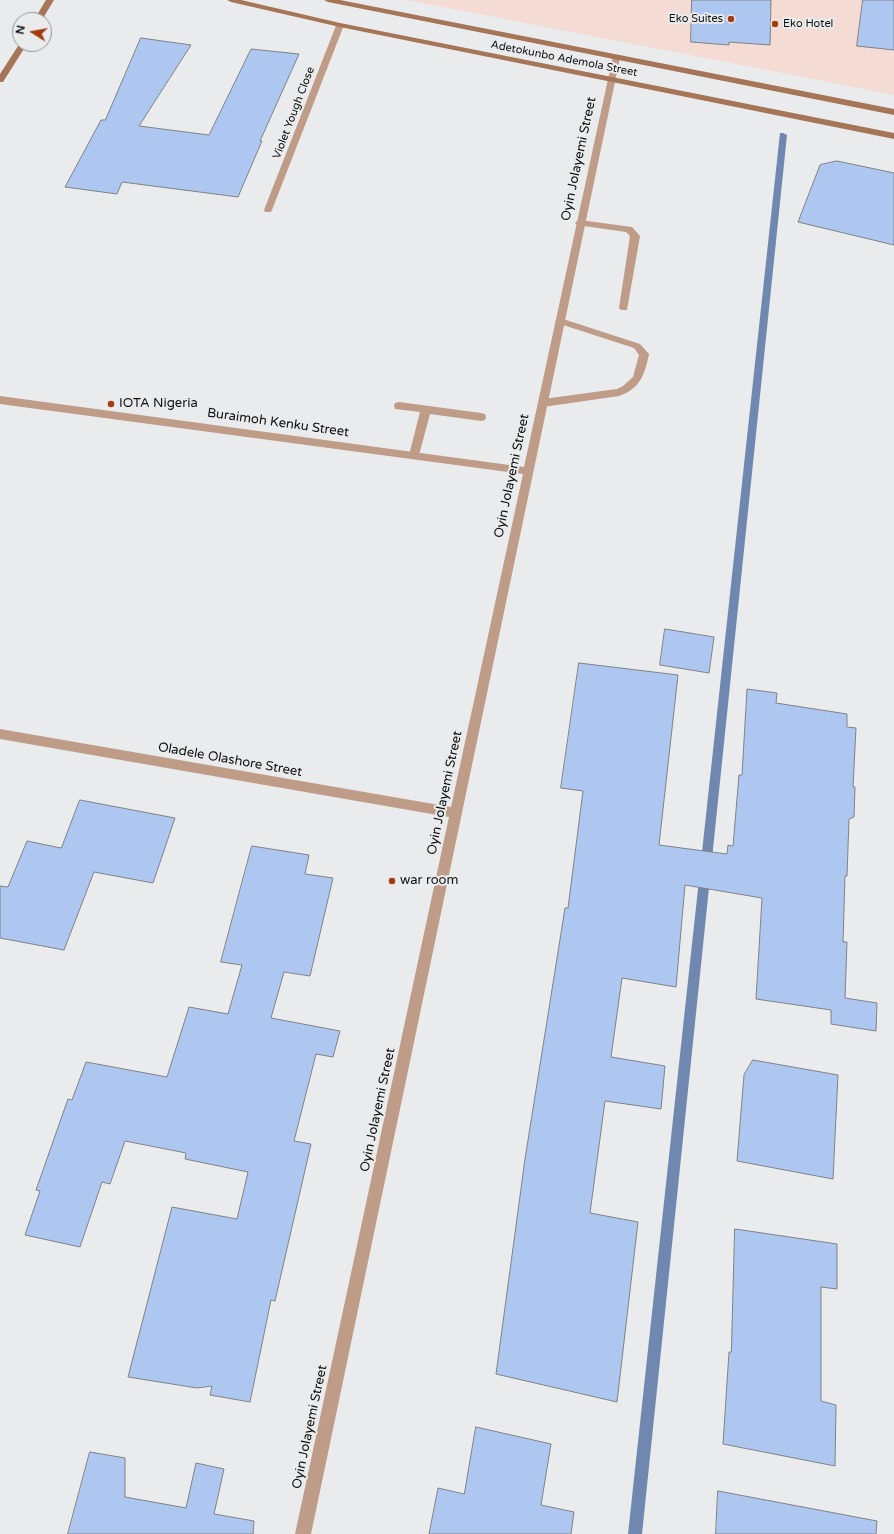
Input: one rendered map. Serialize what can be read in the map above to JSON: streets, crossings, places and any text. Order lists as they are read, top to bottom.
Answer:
{
  "streets": {
    "main road": ["Adetokunbo Ademola Street"],
    "street": [
      "Violet Yough Close",
      "Oyin Jolayemi Street",
      "Buraimoh Kenku Street",
      "Oladele Olashore Street"
    ]
  },
  "crossings": [
    ["Adetokunbo Ademola Street", "Violet Yough Close"],
    ["Adetokunbo Ademola Street", "Oyin Jolayemi Street"],
    ["Oyin Jolayemi Street", "Buraimoh Kenku Street"],
    ["Oyin Jolayemi Street", "Oladele Olashore Street"]
  ],
  "places": [
    "Eko Suites",
    "Eko Hotel",
    "IOTA Nigeria",
    "war room"
  ],
  "north": "left"
}
